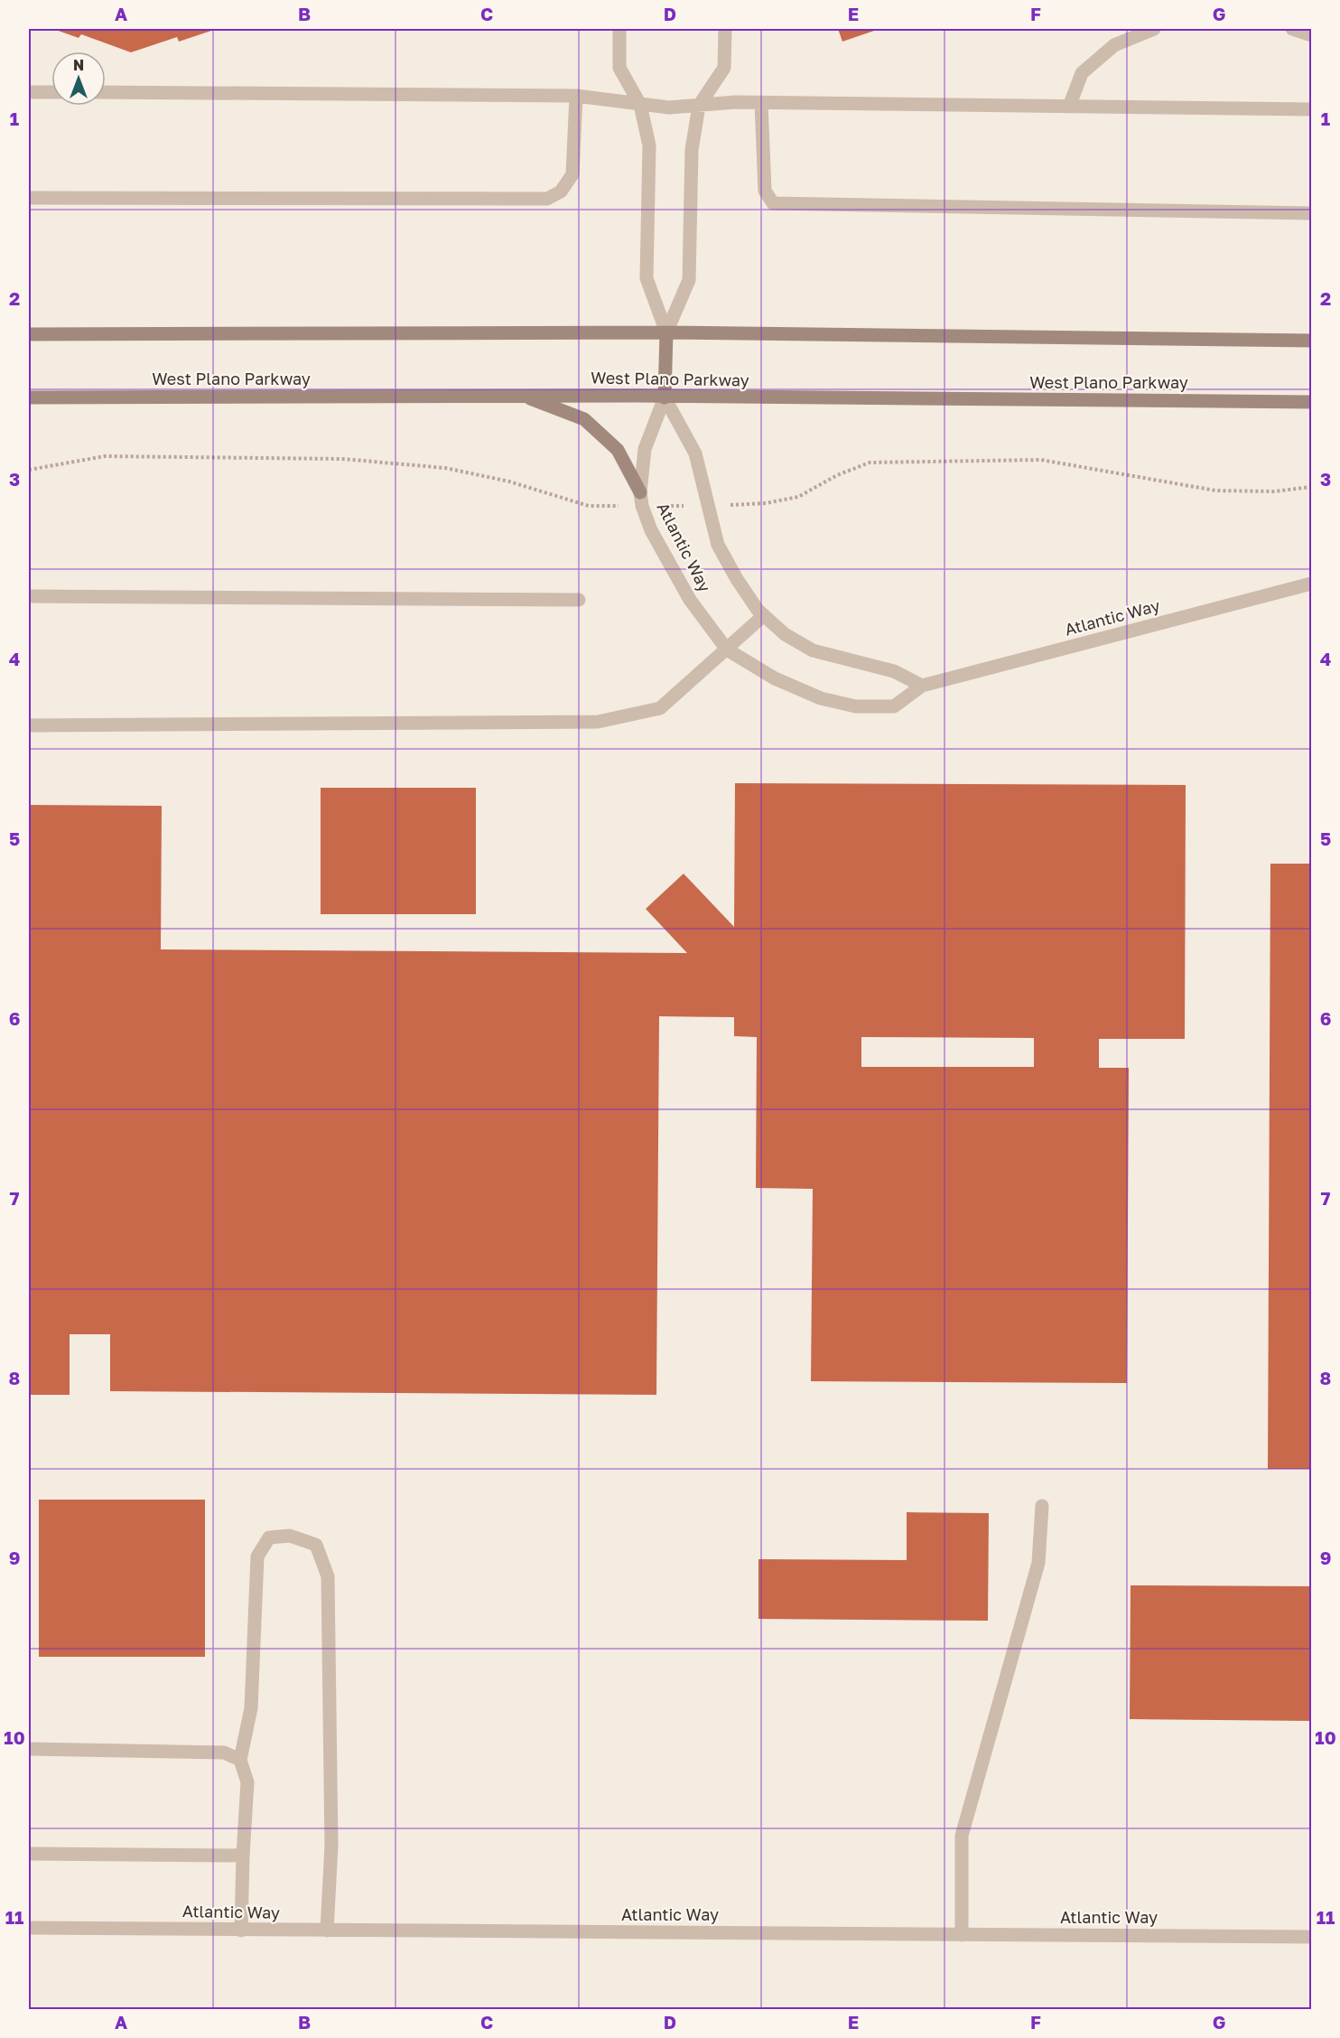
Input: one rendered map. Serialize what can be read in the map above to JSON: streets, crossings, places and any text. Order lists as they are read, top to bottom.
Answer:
{
  "streets": {
    "main road": ["West Plano Parkway"],
    "lane": ["Atlantic Way"]
  },
  "crossings": [
    ["West Plano Parkway", "Atlantic Way"]
  ],
  "north": "top",
  "grid": {
    "columns": [
      "A",
      "B",
      "C",
      "D",
      "E",
      "F",
      "G"
    ],
    "rows": [
      "1",
      "2",
      "3",
      "4",
      "5",
      "6",
      "7",
      "8",
      "9",
      "10",
      "11"
    ]
  }
}
